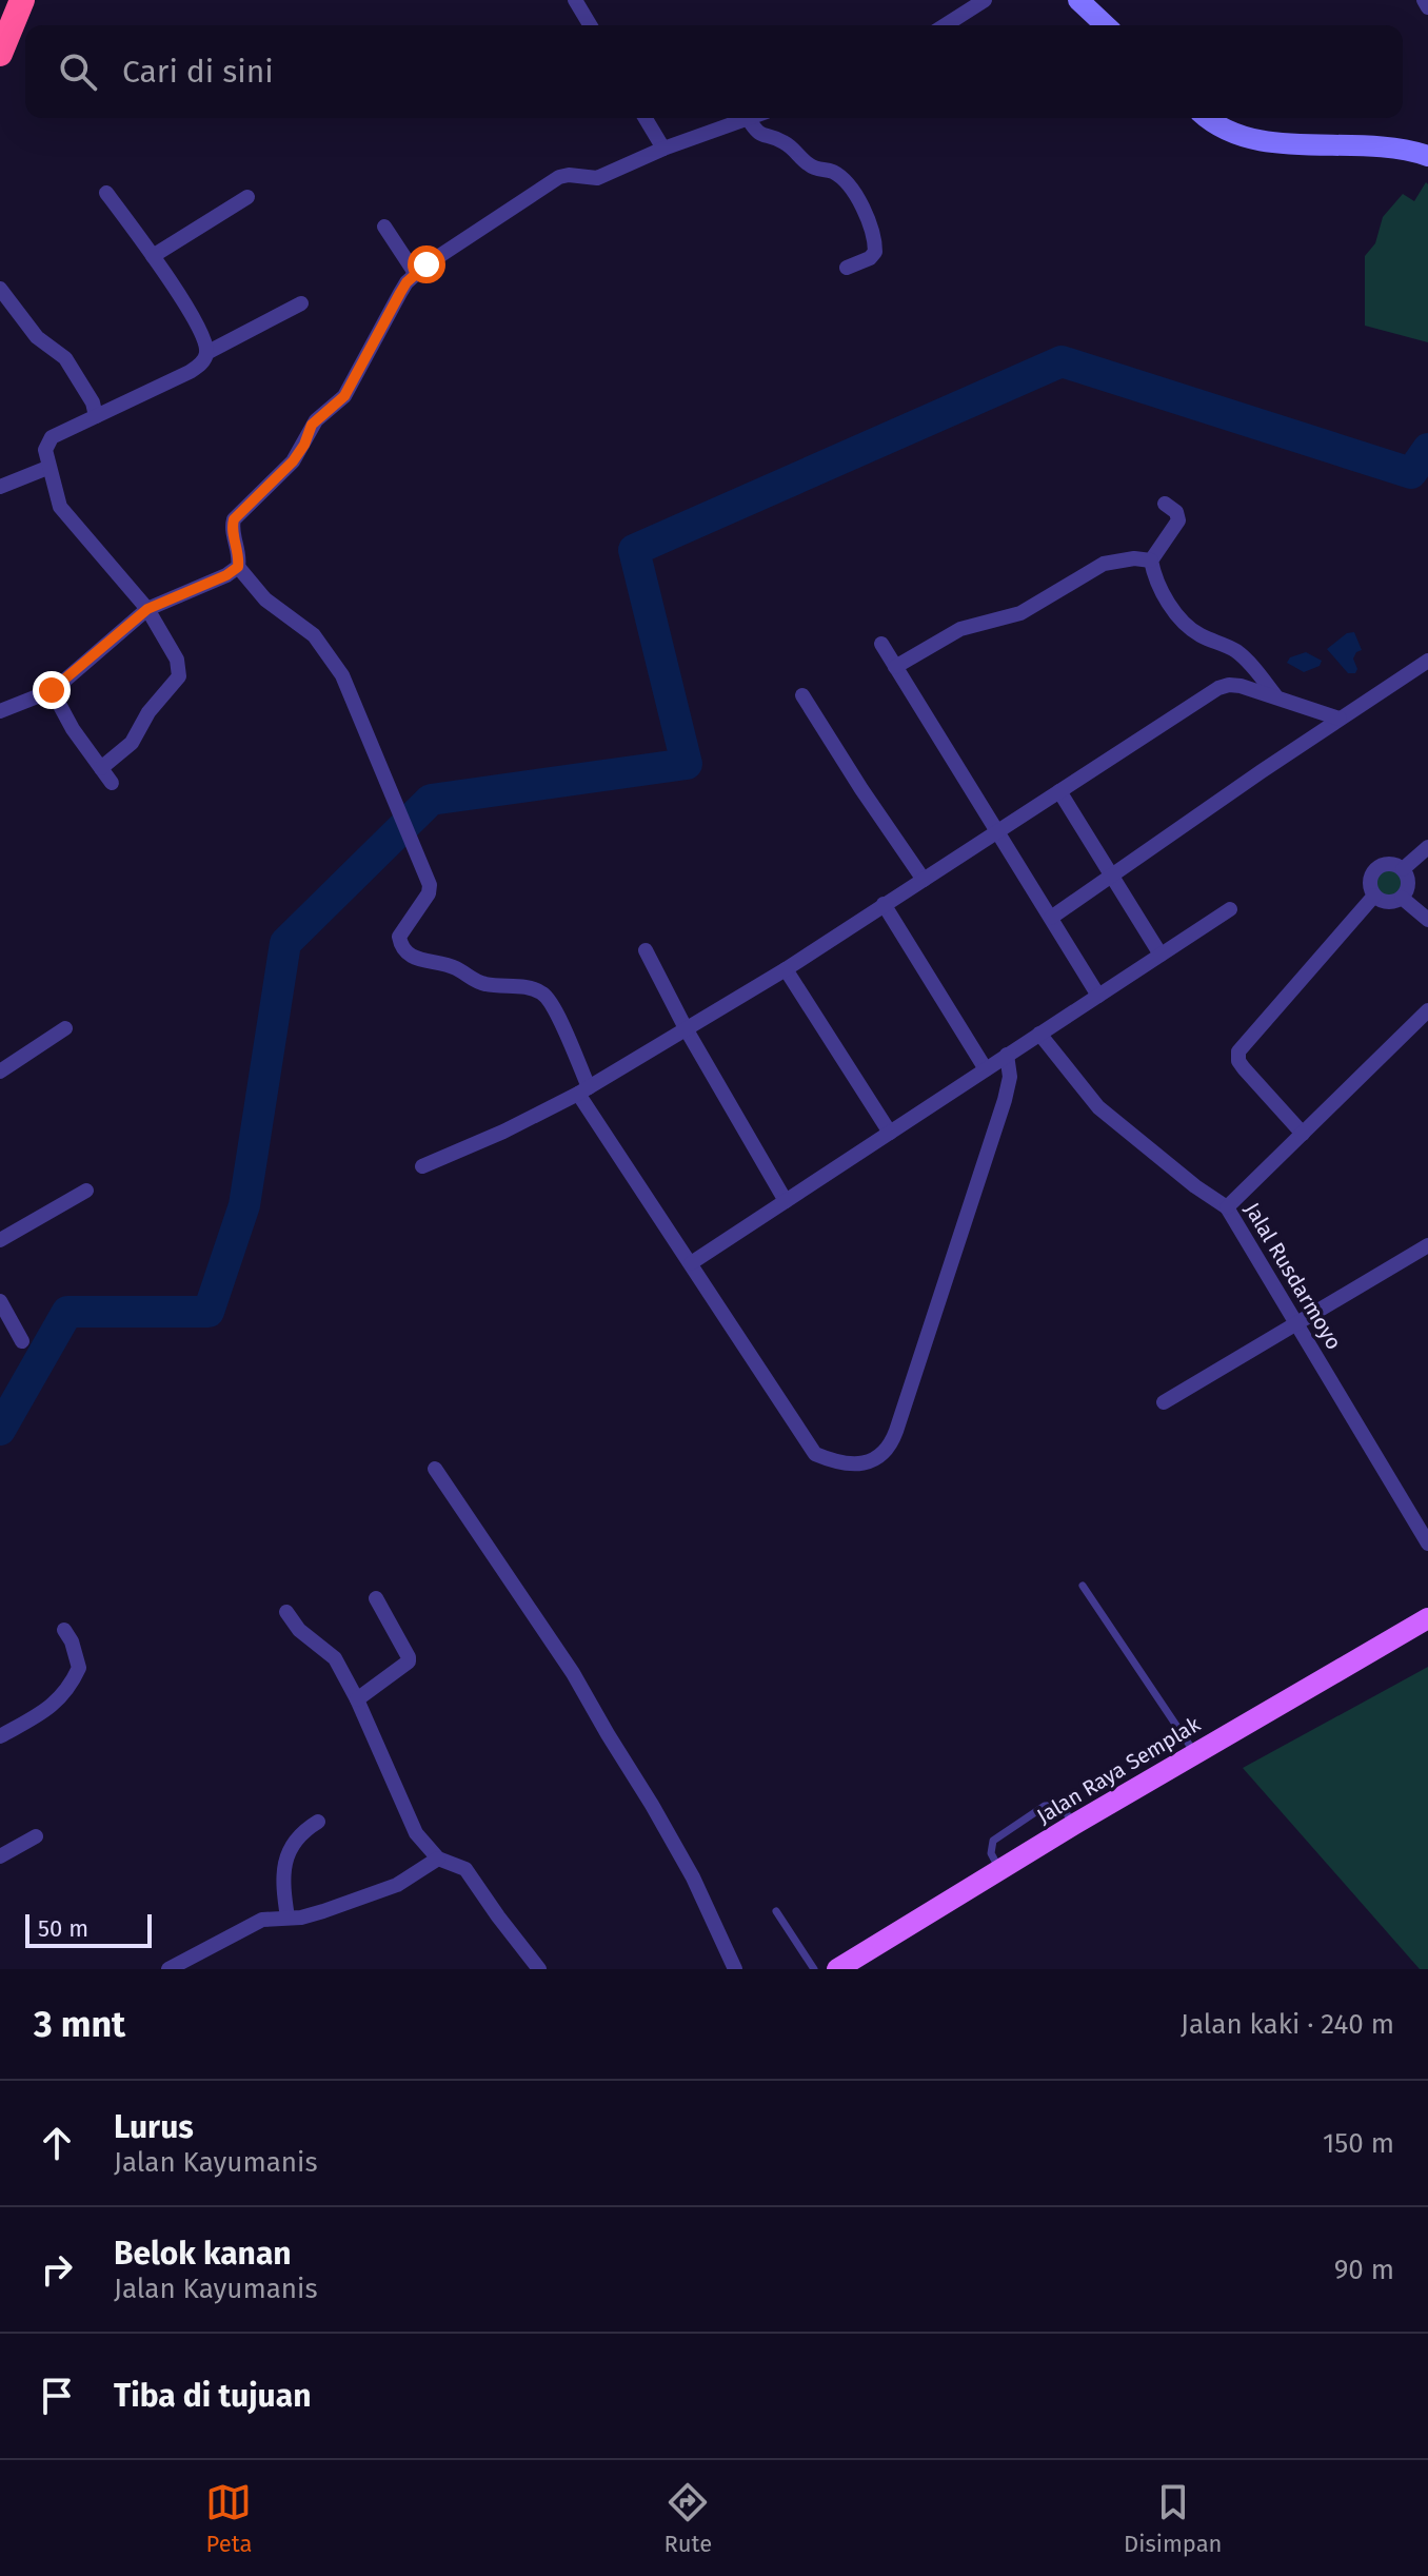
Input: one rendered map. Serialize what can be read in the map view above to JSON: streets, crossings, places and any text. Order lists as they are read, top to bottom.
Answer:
{
  "streets": {
    "main road": ["Jalan Raya Semplak"],
    "street": ["Jalal Rusdarmoyo"]
  },
  "scale_bar": "50 m",
  "page": {
    "search": "Cari di sini",
    "scale": "50 m",
    "heading": ["3 mnt", "Jalan kaki · 240 m"],
    "list": [
      ["Lurus", "Jalan Kayumanis", "150 m"],
      ["Belok kanan", "Jalan Kayumanis", "90 m"],
      "Tiba di tujuan"
    ],
    "nav": ["Peta", "Rute", "Disimpan"]
  }
}
